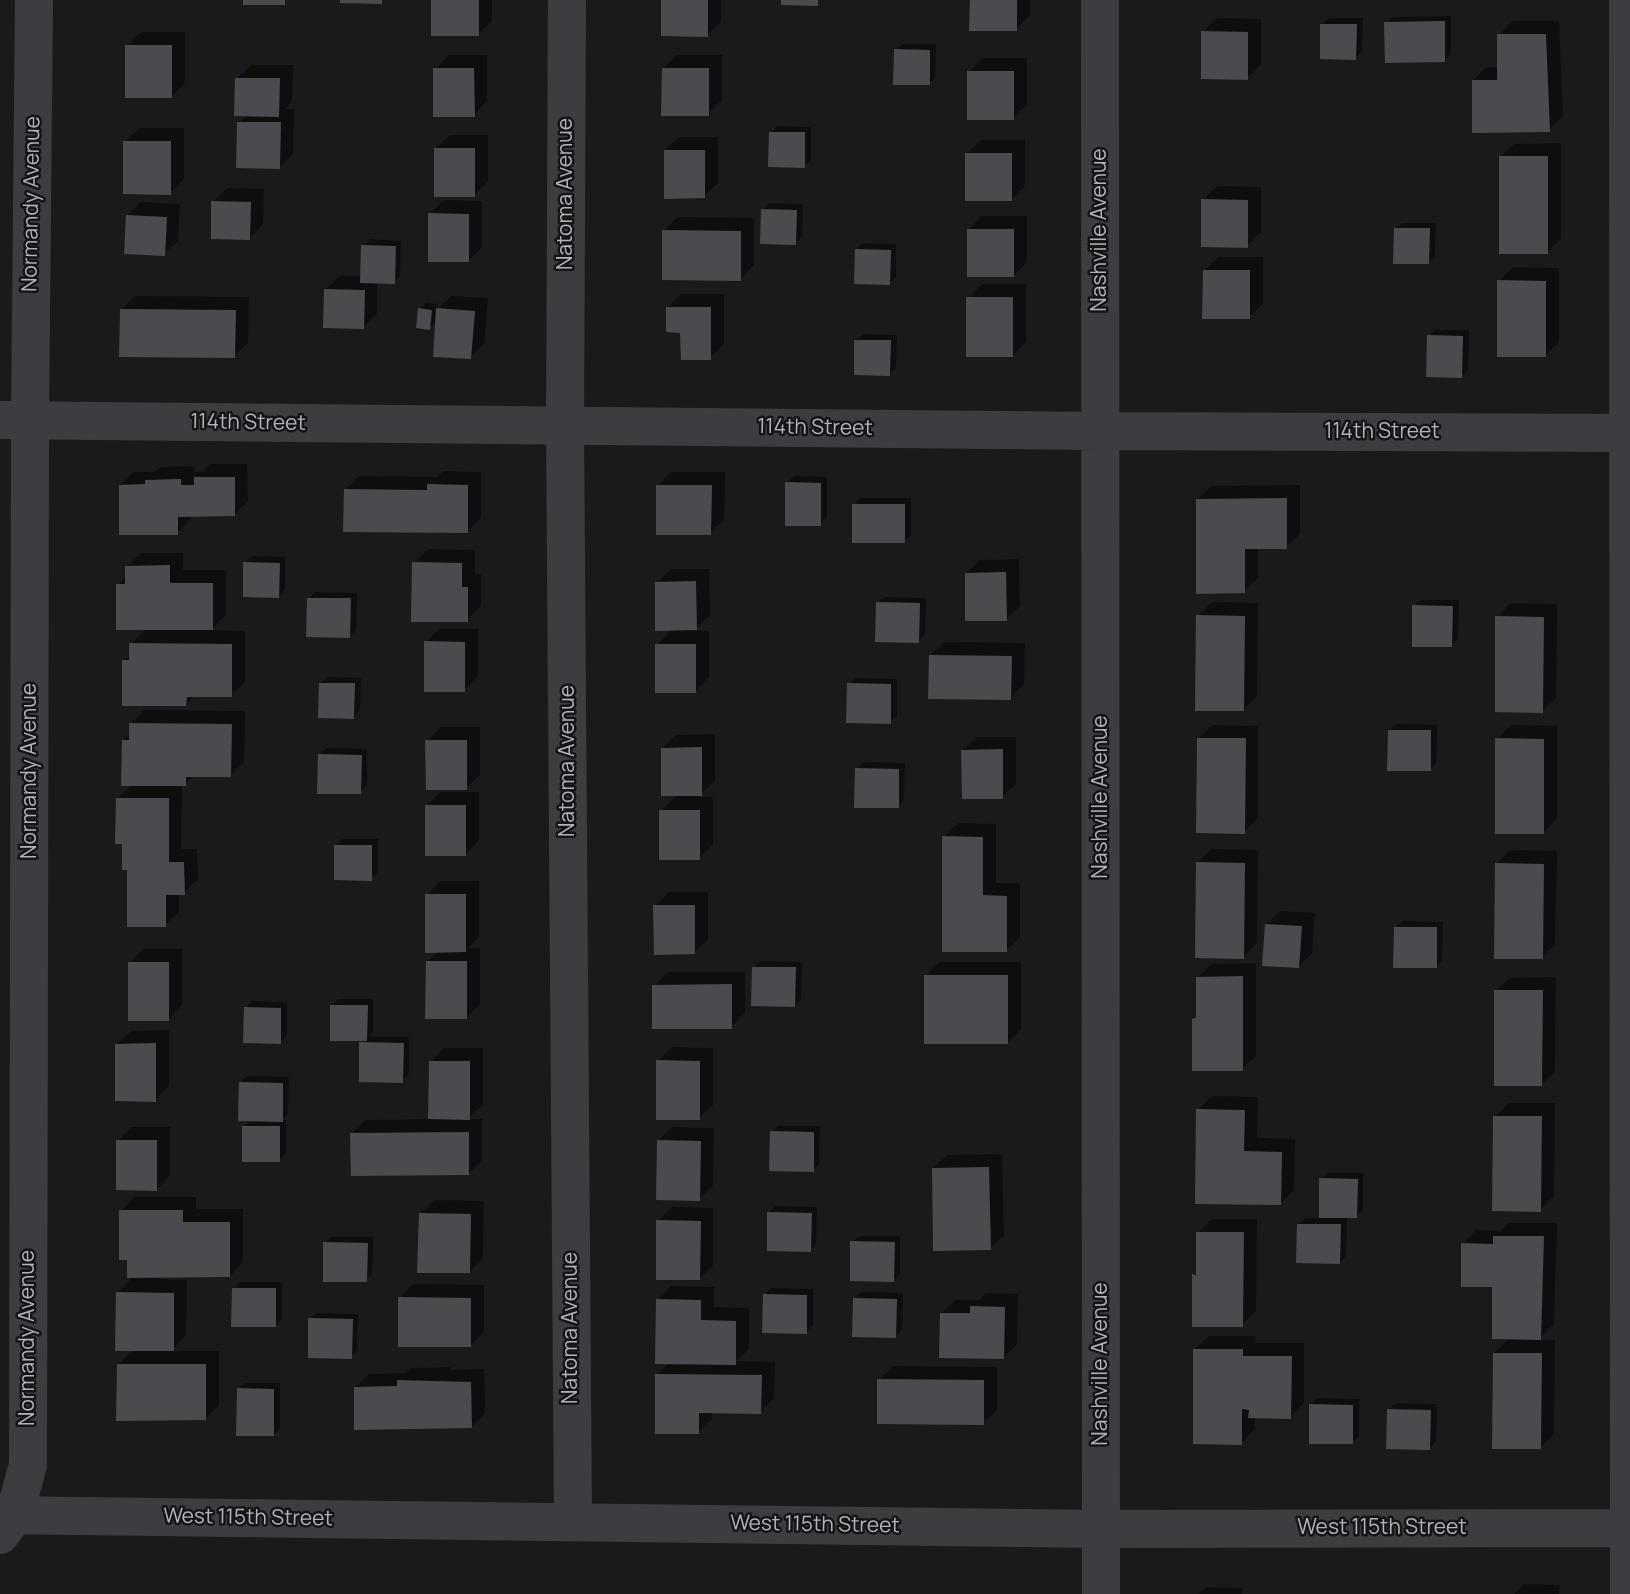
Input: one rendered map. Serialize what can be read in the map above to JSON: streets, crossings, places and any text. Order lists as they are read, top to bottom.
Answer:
{
  "streets": {
    "street": [
      "Natoma Avenue",
      "Normandy Avenue",
      "Nashville Avenue",
      "114th Street",
      "West 115th Street"
    ]
  },
  "crossings": [
    ["Natoma Avenue", "114th Street"],
    ["Natoma Avenue", "West 115th Street"],
    ["Normandy Avenue", "114th Street"],
    ["Normandy Avenue", "West 115th Street"],
    ["Nashville Avenue", "114th Street"],
    ["Nashville Avenue", "West 115th Street"]
  ]
}
